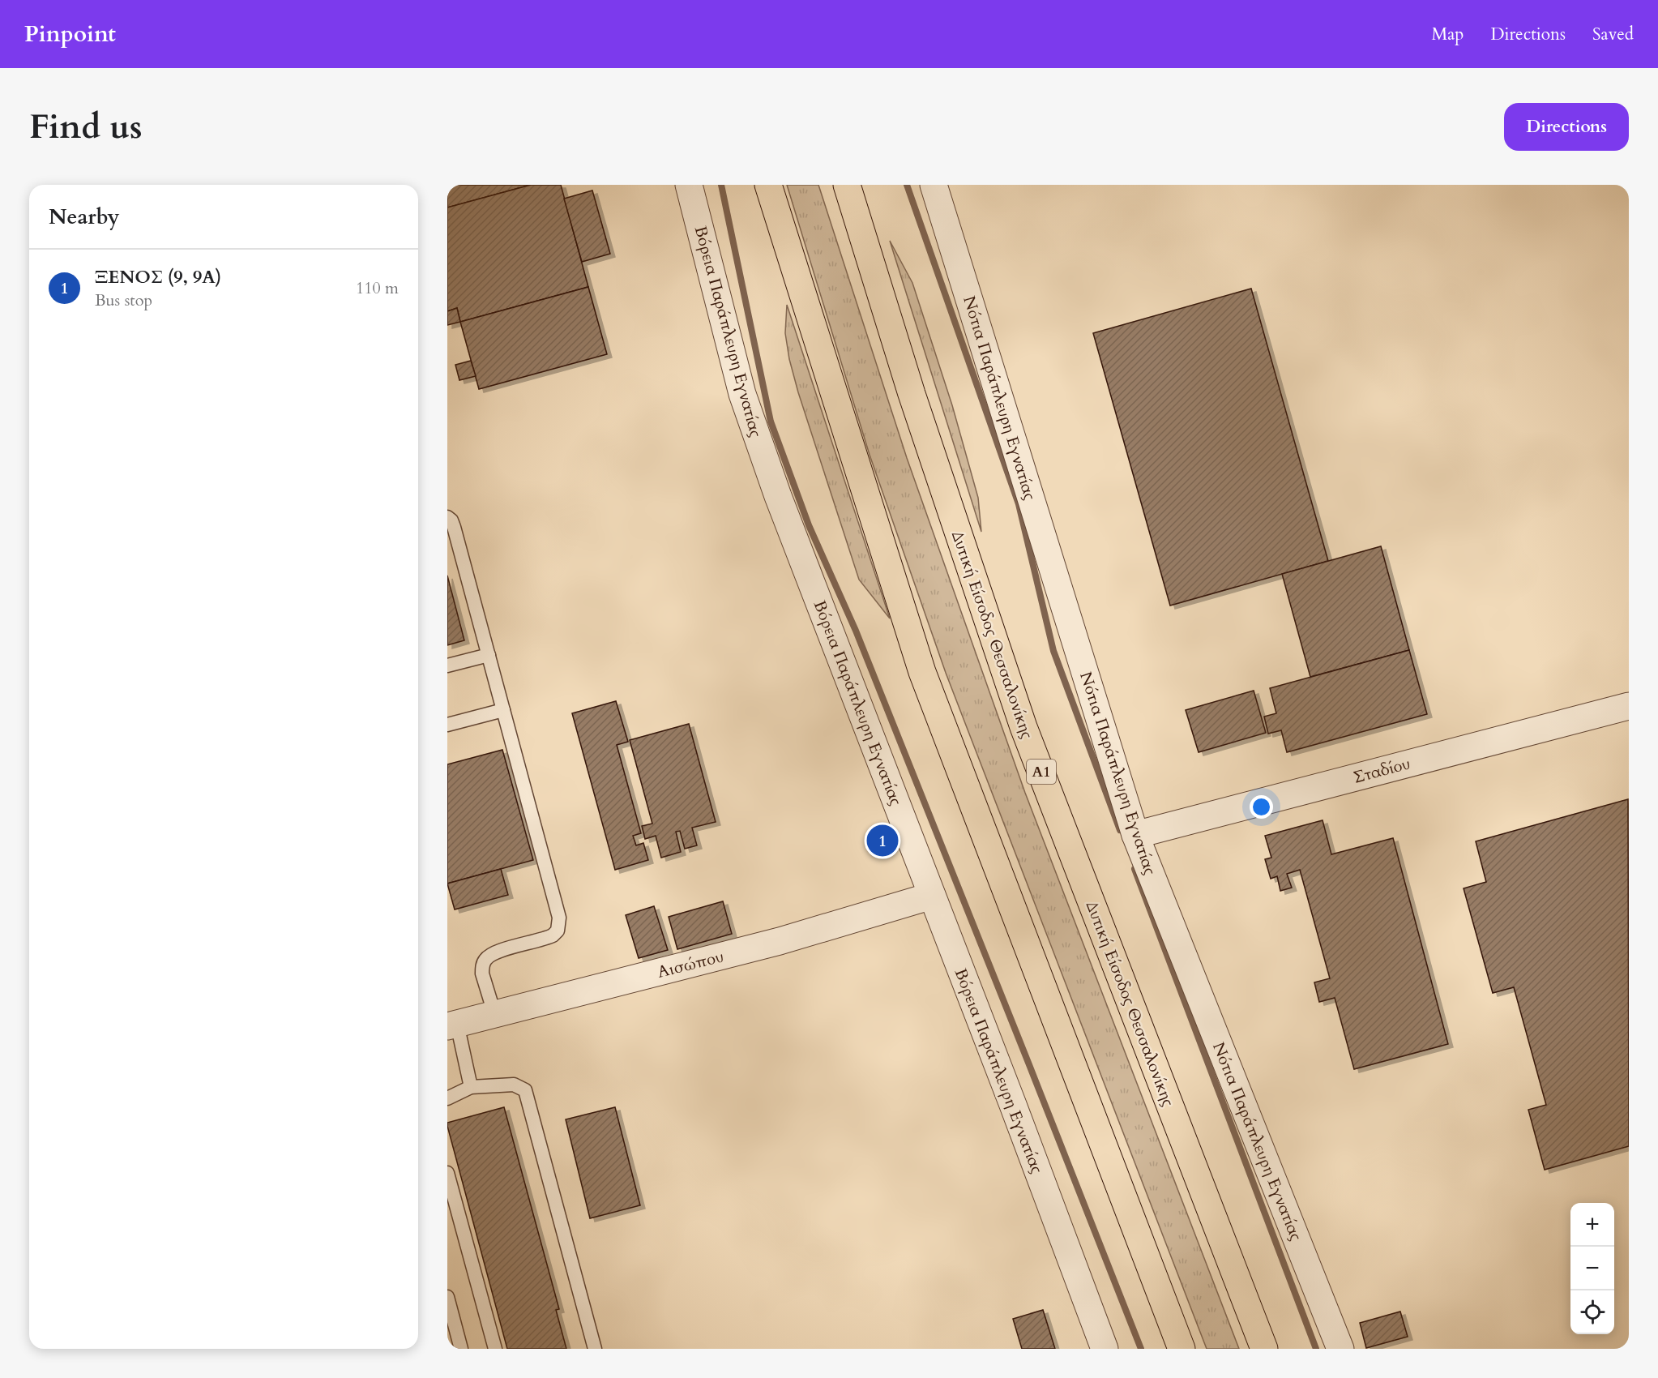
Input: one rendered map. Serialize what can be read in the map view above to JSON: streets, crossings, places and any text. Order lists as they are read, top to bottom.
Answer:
{
  "streets": {
    "highway": ["Δυτική Είσοδος Θεσσαλονίκης", "Α1"],
    "street": [
      "Βόρεια Παράπλευρη Εγνατίας",
      "Νότια Παράπλευρη Εγνατίας",
      "Σταδίου",
      "Αισώπου"
    ]
  },
  "crossings": [
    ["Βόρεια Παράπλευρη Εγνατίας", "Αισώπου"],
    ["Νότια Παράπλευρη Εγνατίας", "Σταδίου"]
  ],
  "page": {
    "header": "Pinpoint",
    "nav": ["Map", "Directions", "Saved"],
    "buttons": "Directions",
    "title": "Find us",
    "heading": "Nearby",
    "list": [
      {
        "mark": "1",
        "name": "ΞΕΝΟΣ (9, 9Α)",
        "note": "Bus stop",
        "value": "110 m"
      }
    ],
    "pins": "1",
    "map_buttons": ["+", "−"]
  }
}
